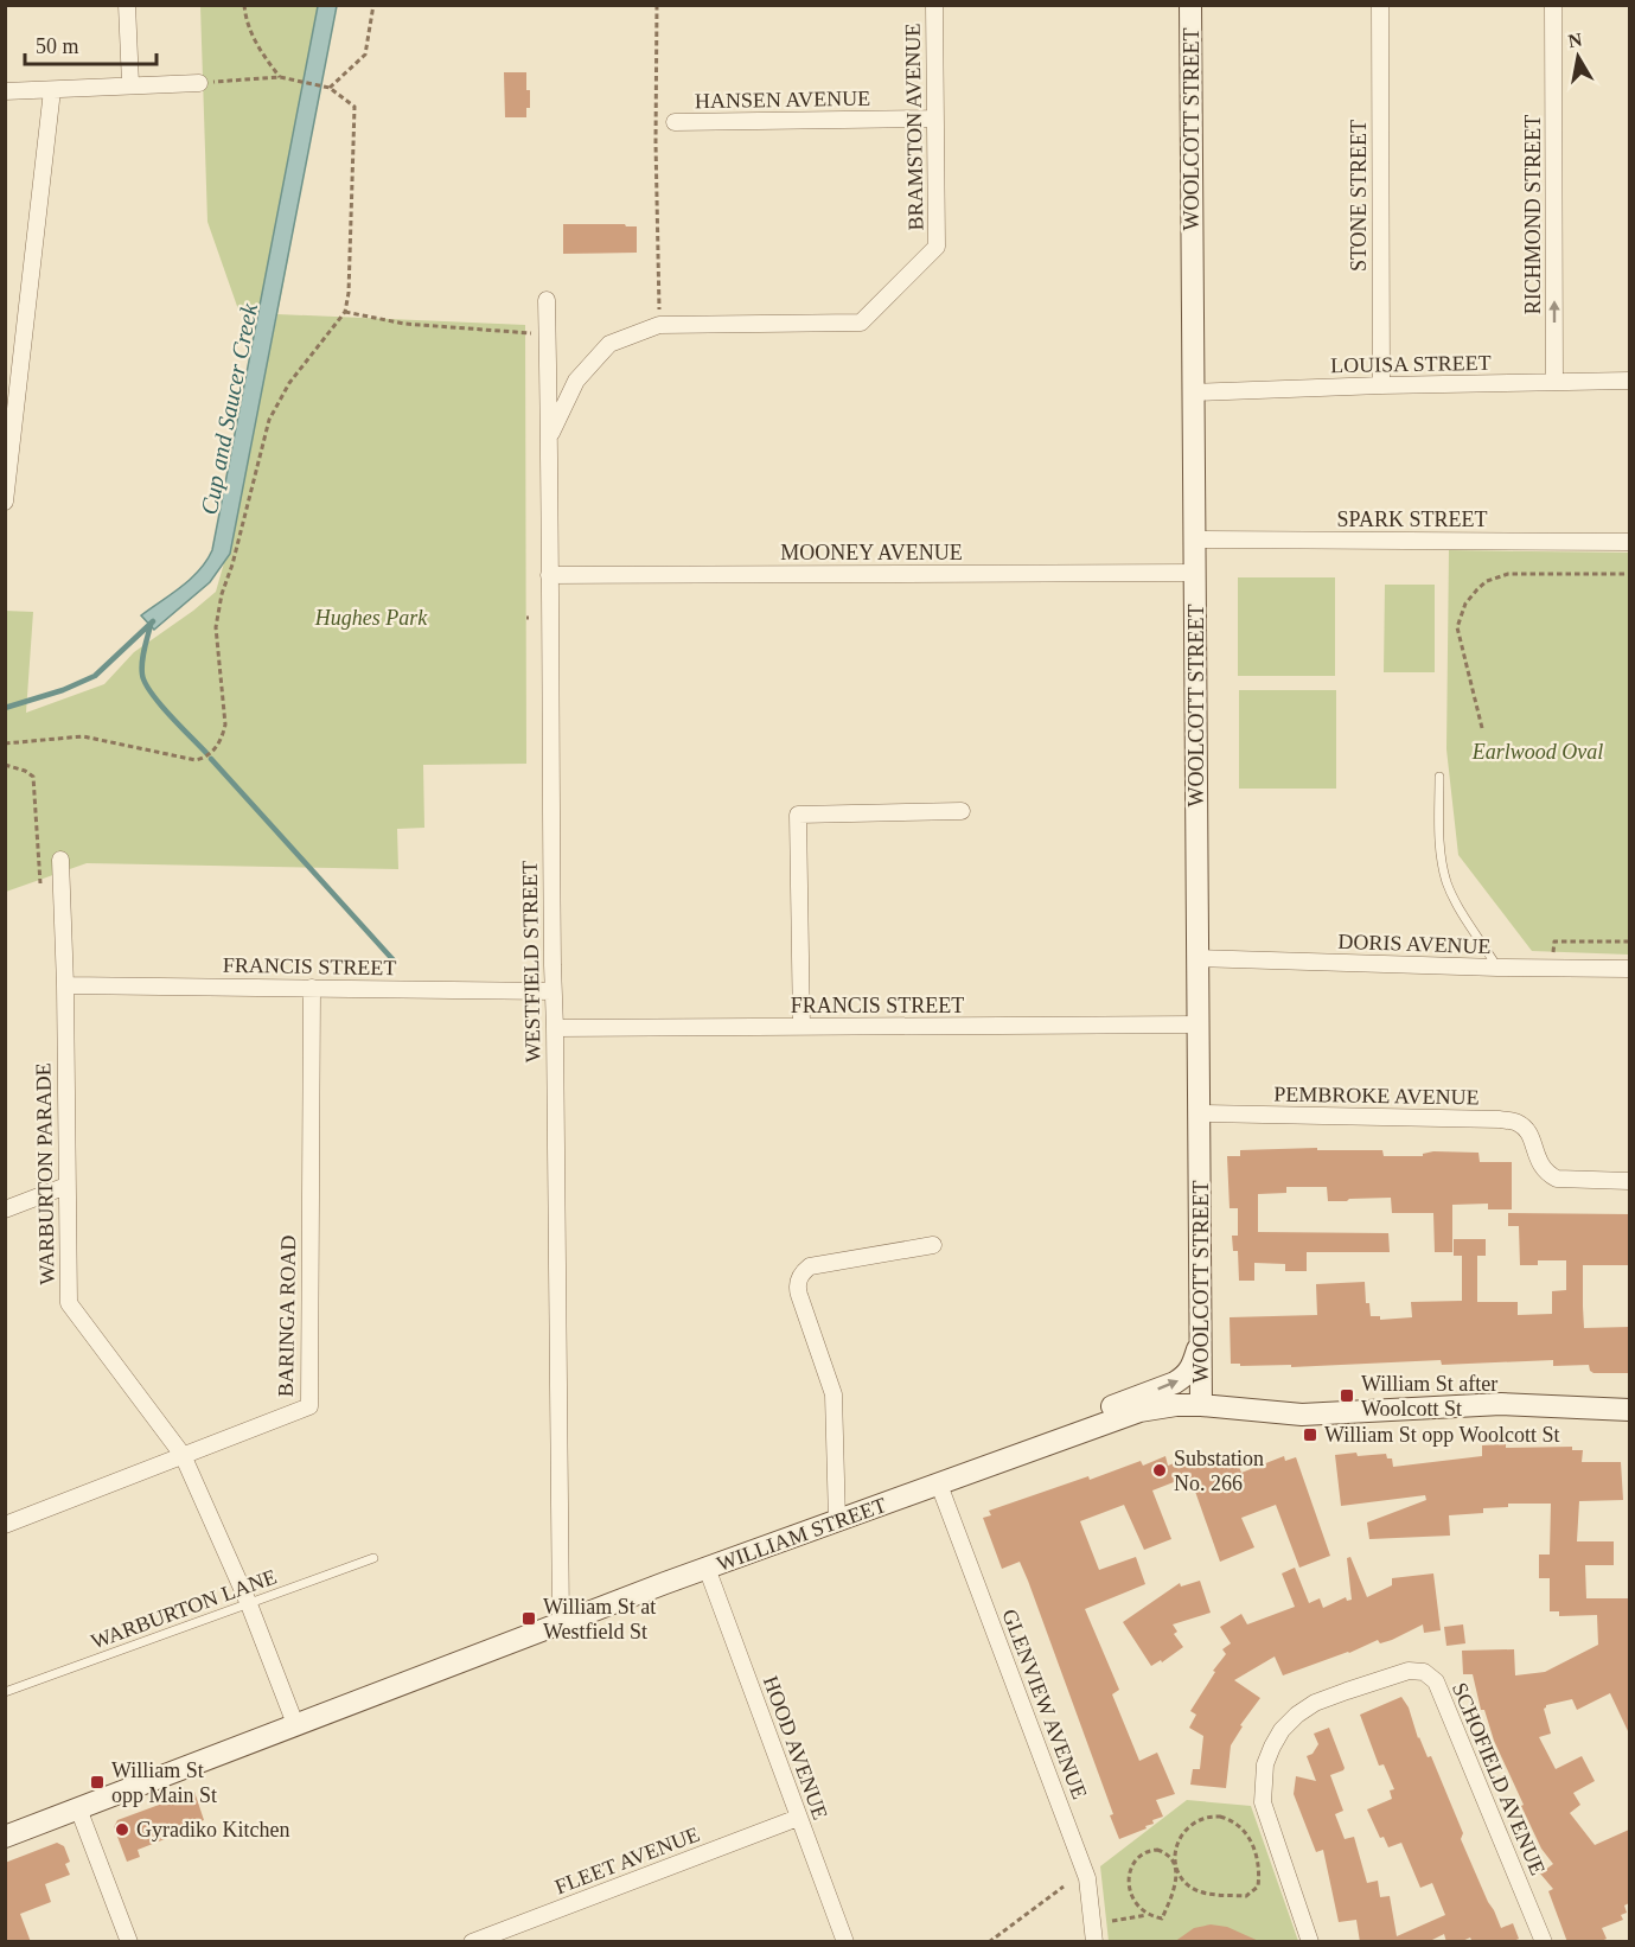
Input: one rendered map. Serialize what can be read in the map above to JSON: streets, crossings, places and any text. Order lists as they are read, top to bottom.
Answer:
{
  "streets": {
    "main road": ["WOOLCOTT STREET", "WILLIAM STREET"],
    "street": [
      "HANSEN AVENUE",
      "BRAMSTON AVENUE",
      "STONE STREET",
      "RICHMOND STREET",
      "LOUISA STREET",
      "SPARK STREET",
      "MOONEY AVENUE",
      "DORIS AVENUE",
      "WESTFIELD STREET",
      "FRANCIS STREET",
      "PEMBROKE AVENUE",
      "WARBURTON PARADE",
      "BARINGA ROAD",
      "GLENVIEW AVENUE",
      "HOOD AVENUE",
      "SCHOFIELD AVENUE",
      "FLEET AVENUE"
    ],
    "lane": ["WARBURTON LANE"]
  },
  "crossings": [
    ["HANSEN AVENUE", "BRAMSTON AVENUE"],
    ["BRAMSTON AVENUE", "WESTFIELD STREET"],
    ["WOOLCOTT STREET", "LOUISA STREET"],
    ["WOOLCOTT STREET", "SPARK STREET"],
    ["WOOLCOTT STREET", "MOONEY AVENUE"],
    ["WOOLCOTT STREET", "DORIS AVENUE"],
    ["WOOLCOTT STREET", "FRANCIS STREET"],
    ["WOOLCOTT STREET", "PEMBROKE AVENUE"],
    ["WOOLCOTT STREET", "WILLIAM STREET"],
    ["STONE STREET", "LOUISA STREET"],
    ["RICHMOND STREET", "LOUISA STREET"],
    ["MOONEY AVENUE", "WESTFIELD STREET"],
    ["WESTFIELD STREET", "FRANCIS STREET"],
    ["WESTFIELD STREET", "WILLIAM STREET"],
    ["FRANCIS STREET", "WARBURTON PARADE"],
    ["FRANCIS STREET", "BARINGA ROAD"],
    ["WARBURTON PARADE", "BARINGA ROAD"],
    ["WARBURTON PARADE", "WILLIAM STREET"],
    ["WARBURTON PARADE", "WARBURTON LANE"],
    ["WILLIAM STREET", "GLENVIEW AVENUE"],
    ["WILLIAM STREET", "HOOD AVENUE"],
    ["HOOD AVENUE", "FLEET AVENUE"]
  ],
  "one_way": ["RICHMOND STREET"],
  "water": ["Cup and Saucer Creek"],
  "parks": ["Hughes Park", "Earlwood Oval"],
  "places": {
    "transit": [
      "William St after Woolcott St",
      "William St opp Woolcott St",
      "William St at Westfield St",
      "William St opp Main St"
    ],
    "other": ["Substation No. 266", "Gyradiko Kitchen"]
  },
  "scale_bar": "50 m",
  "north": "top"
}
